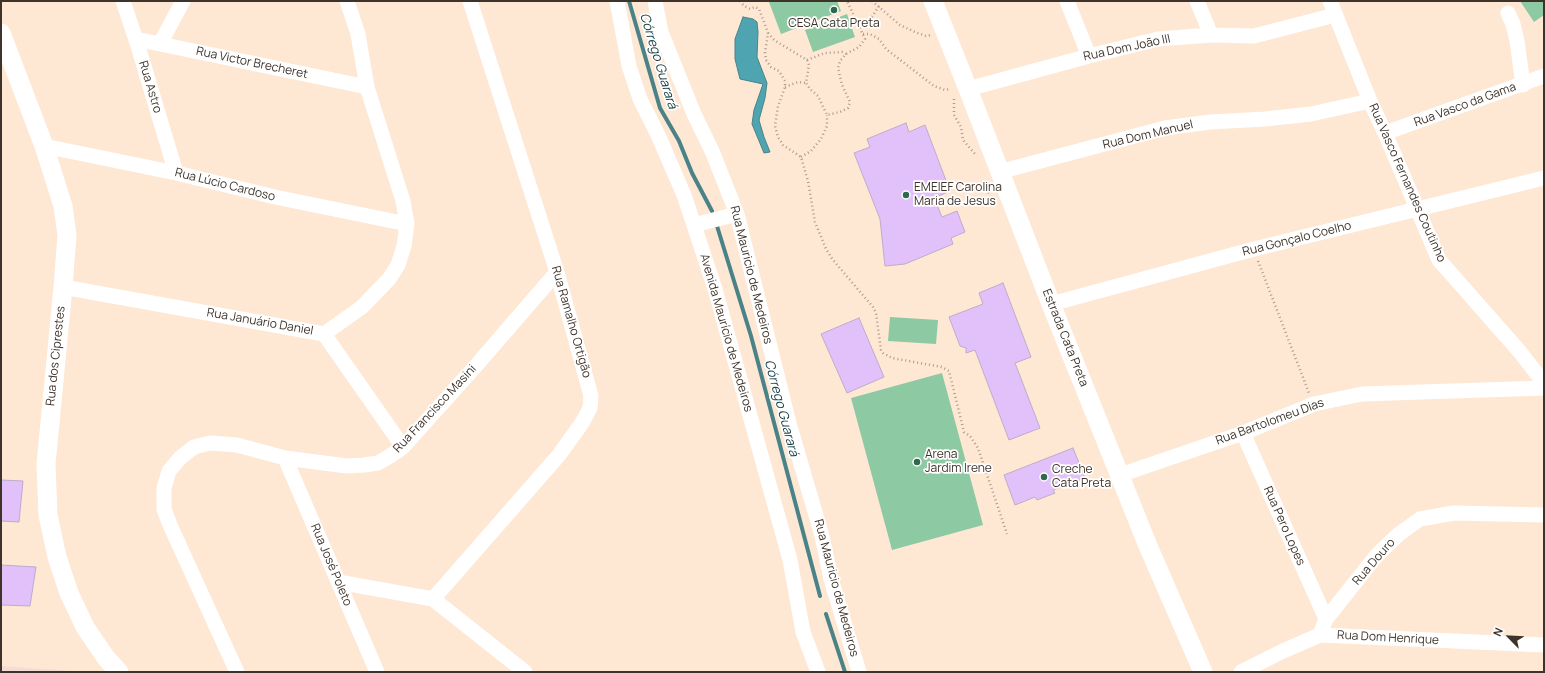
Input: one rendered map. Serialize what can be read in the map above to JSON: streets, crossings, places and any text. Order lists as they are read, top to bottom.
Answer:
{
  "streets": {
    "street": [
      "Rua Dom João III",
      "Rua Victor Brecheret",
      "Rua Astro",
      "Rua Vasco da Gama",
      "Rua Dom Manuel",
      "Rua Vasco Fernandes Coutinho",
      "Rua Lúcio Cardoso",
      "Rua Gonçalo Coelho",
      "Rua Mauricio de Medeiros",
      "Rua Januário Daniel",
      "Rua Ramalho Ortigão",
      "Avenida Maurício de Medeiros",
      "Estrada Cata Preta",
      "Rua dos Ciprestes",
      "Rua Francisco Masini",
      "Rua Bartolomeu Dias",
      "Rua Pero Lopes",
      "Rua Douro",
      "Rua José Poleto",
      "Rua Dom Henrique"
    ]
  },
  "crossings": [
    ["Rua Dom João III", "Rua Vasco Fernandes Coutinho"],
    ["Rua Dom João III", "Estrada Cata Preta"],
    ["Rua Victor Brecheret", "Rua Astro"],
    ["Rua Victor Brecheret", "Rua Januário Daniel"],
    ["Rua Astro", "Rua Lúcio Cardoso"],
    ["Rua Vasco da Gama", "Rua Vasco Fernandes Coutinho"],
    ["Rua Dom Manuel", "Rua Vasco Fernandes Coutinho"],
    ["Rua Dom Manuel", "Estrada Cata Preta"],
    ["Rua Vasco Fernandes Coutinho", "Rua Gonçalo Coelho"],
    ["Rua Lúcio Cardoso", "Rua Januário Daniel"],
    ["Rua Lúcio Cardoso", "Rua dos Ciprestes"],
    ["Rua Gonçalo Coelho", "Estrada Cata Preta"],
    ["Rua Januário Daniel", "Rua dos Ciprestes"],
    ["Rua Ramalho Ortigão", "Rua Francisco Masini"],
    ["Estrada Cata Preta", "Rua Bartolomeu Dias"],
    ["Rua Francisco Masini", "Rua José Poleto"],
    ["Rua Bartolomeu Dias", "Rua Pero Lopes"],
    ["Rua Pero Lopes", "Rua Douro"],
    ["Rua Douro", "Rua Dom Henrique"]
  ],
  "water": ["Córrego Guarará"],
  "places": [
    "CESA Cata Preta",
    "EMEIEF Carolina Maria de Jesus",
    "Arena Jardim Irene",
    "Creche Cata Preta"
  ],
  "north": "top left"
}
